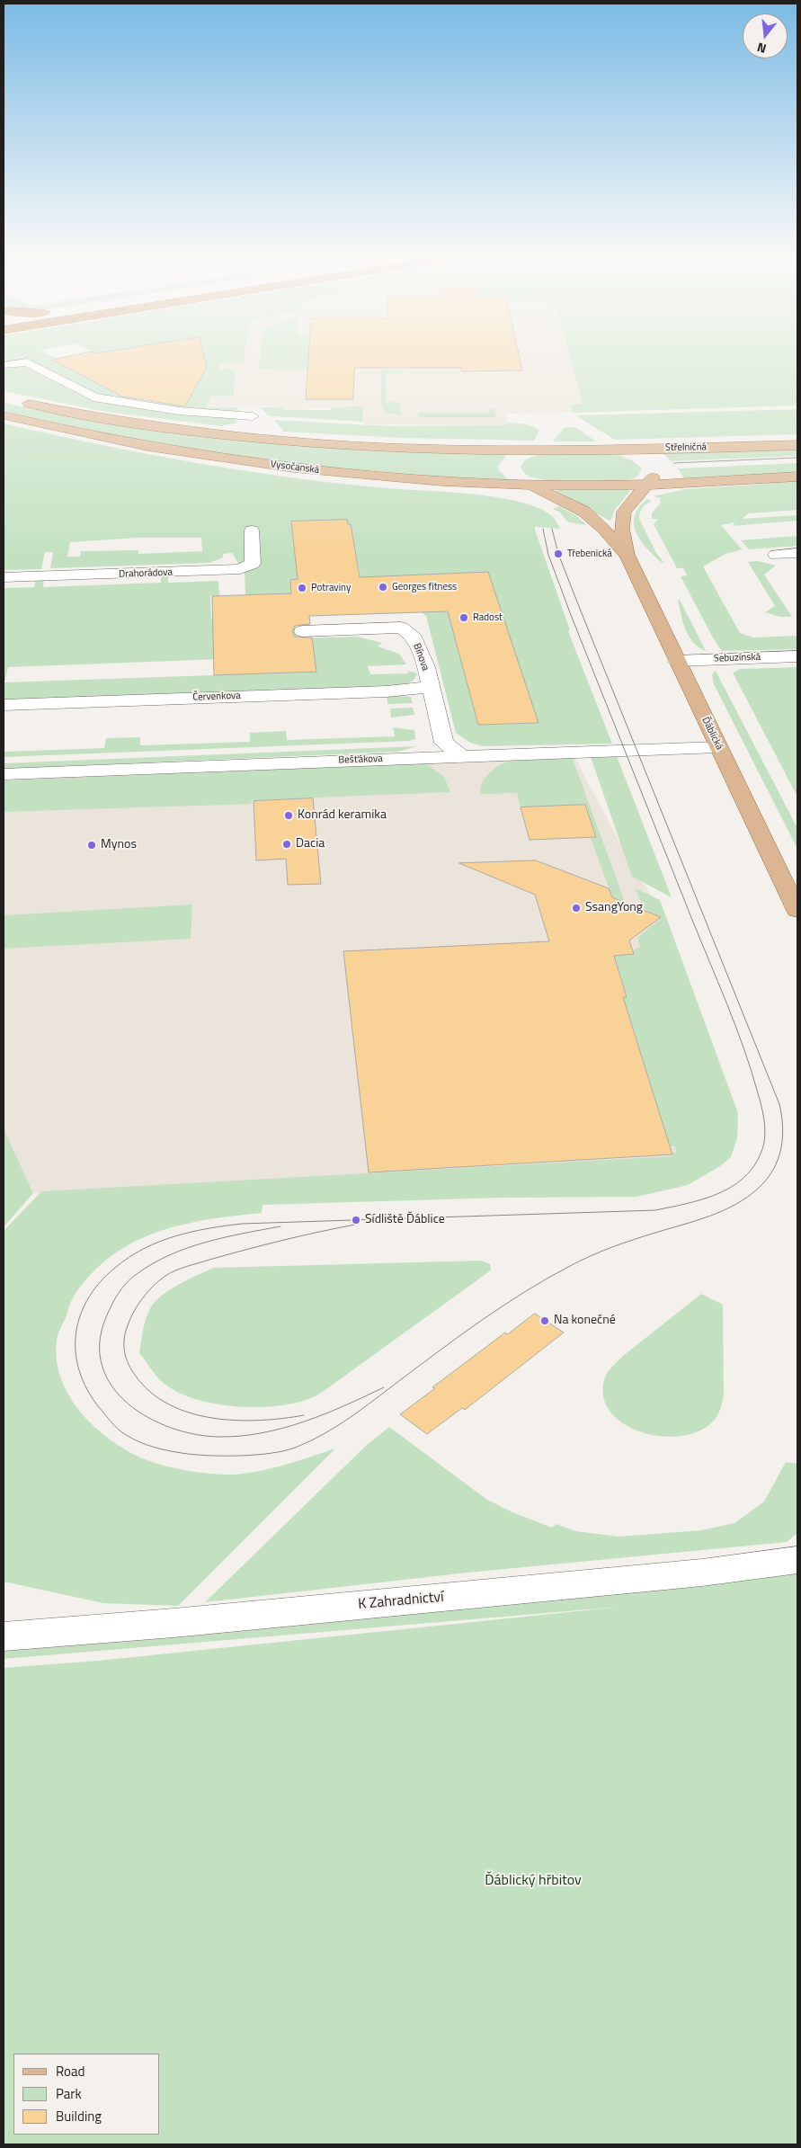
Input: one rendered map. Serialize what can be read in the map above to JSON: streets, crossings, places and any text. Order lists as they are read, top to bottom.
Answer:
{
  "streets": {
    "main road": ["Střelničná", "Vysočanská", "Ďáblická"],
    "street": [
      "Drahorádova",
      "Bínova",
      "Sebuzínská",
      "Červenkova",
      "Bešťákova",
      "K Zahradnictví"
    ]
  },
  "crossings": [
    ["Bínova", "Červenkova"],
    ["Bínova", "Bešťákova"],
    ["Sebuzínská", "Ďáblická"],
    ["Ďáblická", "Bešťákova"]
  ],
  "parks": ["Ďáblický hřbitov"],
  "places": [
    "Třebenická",
    "Georges fitness",
    "Potraviny",
    "Radost",
    "Konrád keramika",
    "Dacia",
    "Mynos",
    "SsangYong",
    "Sídliště Ďáblice",
    "Na konečné"
  ],
  "legend": ["Road", "Park", "Building"],
  "north": "bottom"
}
